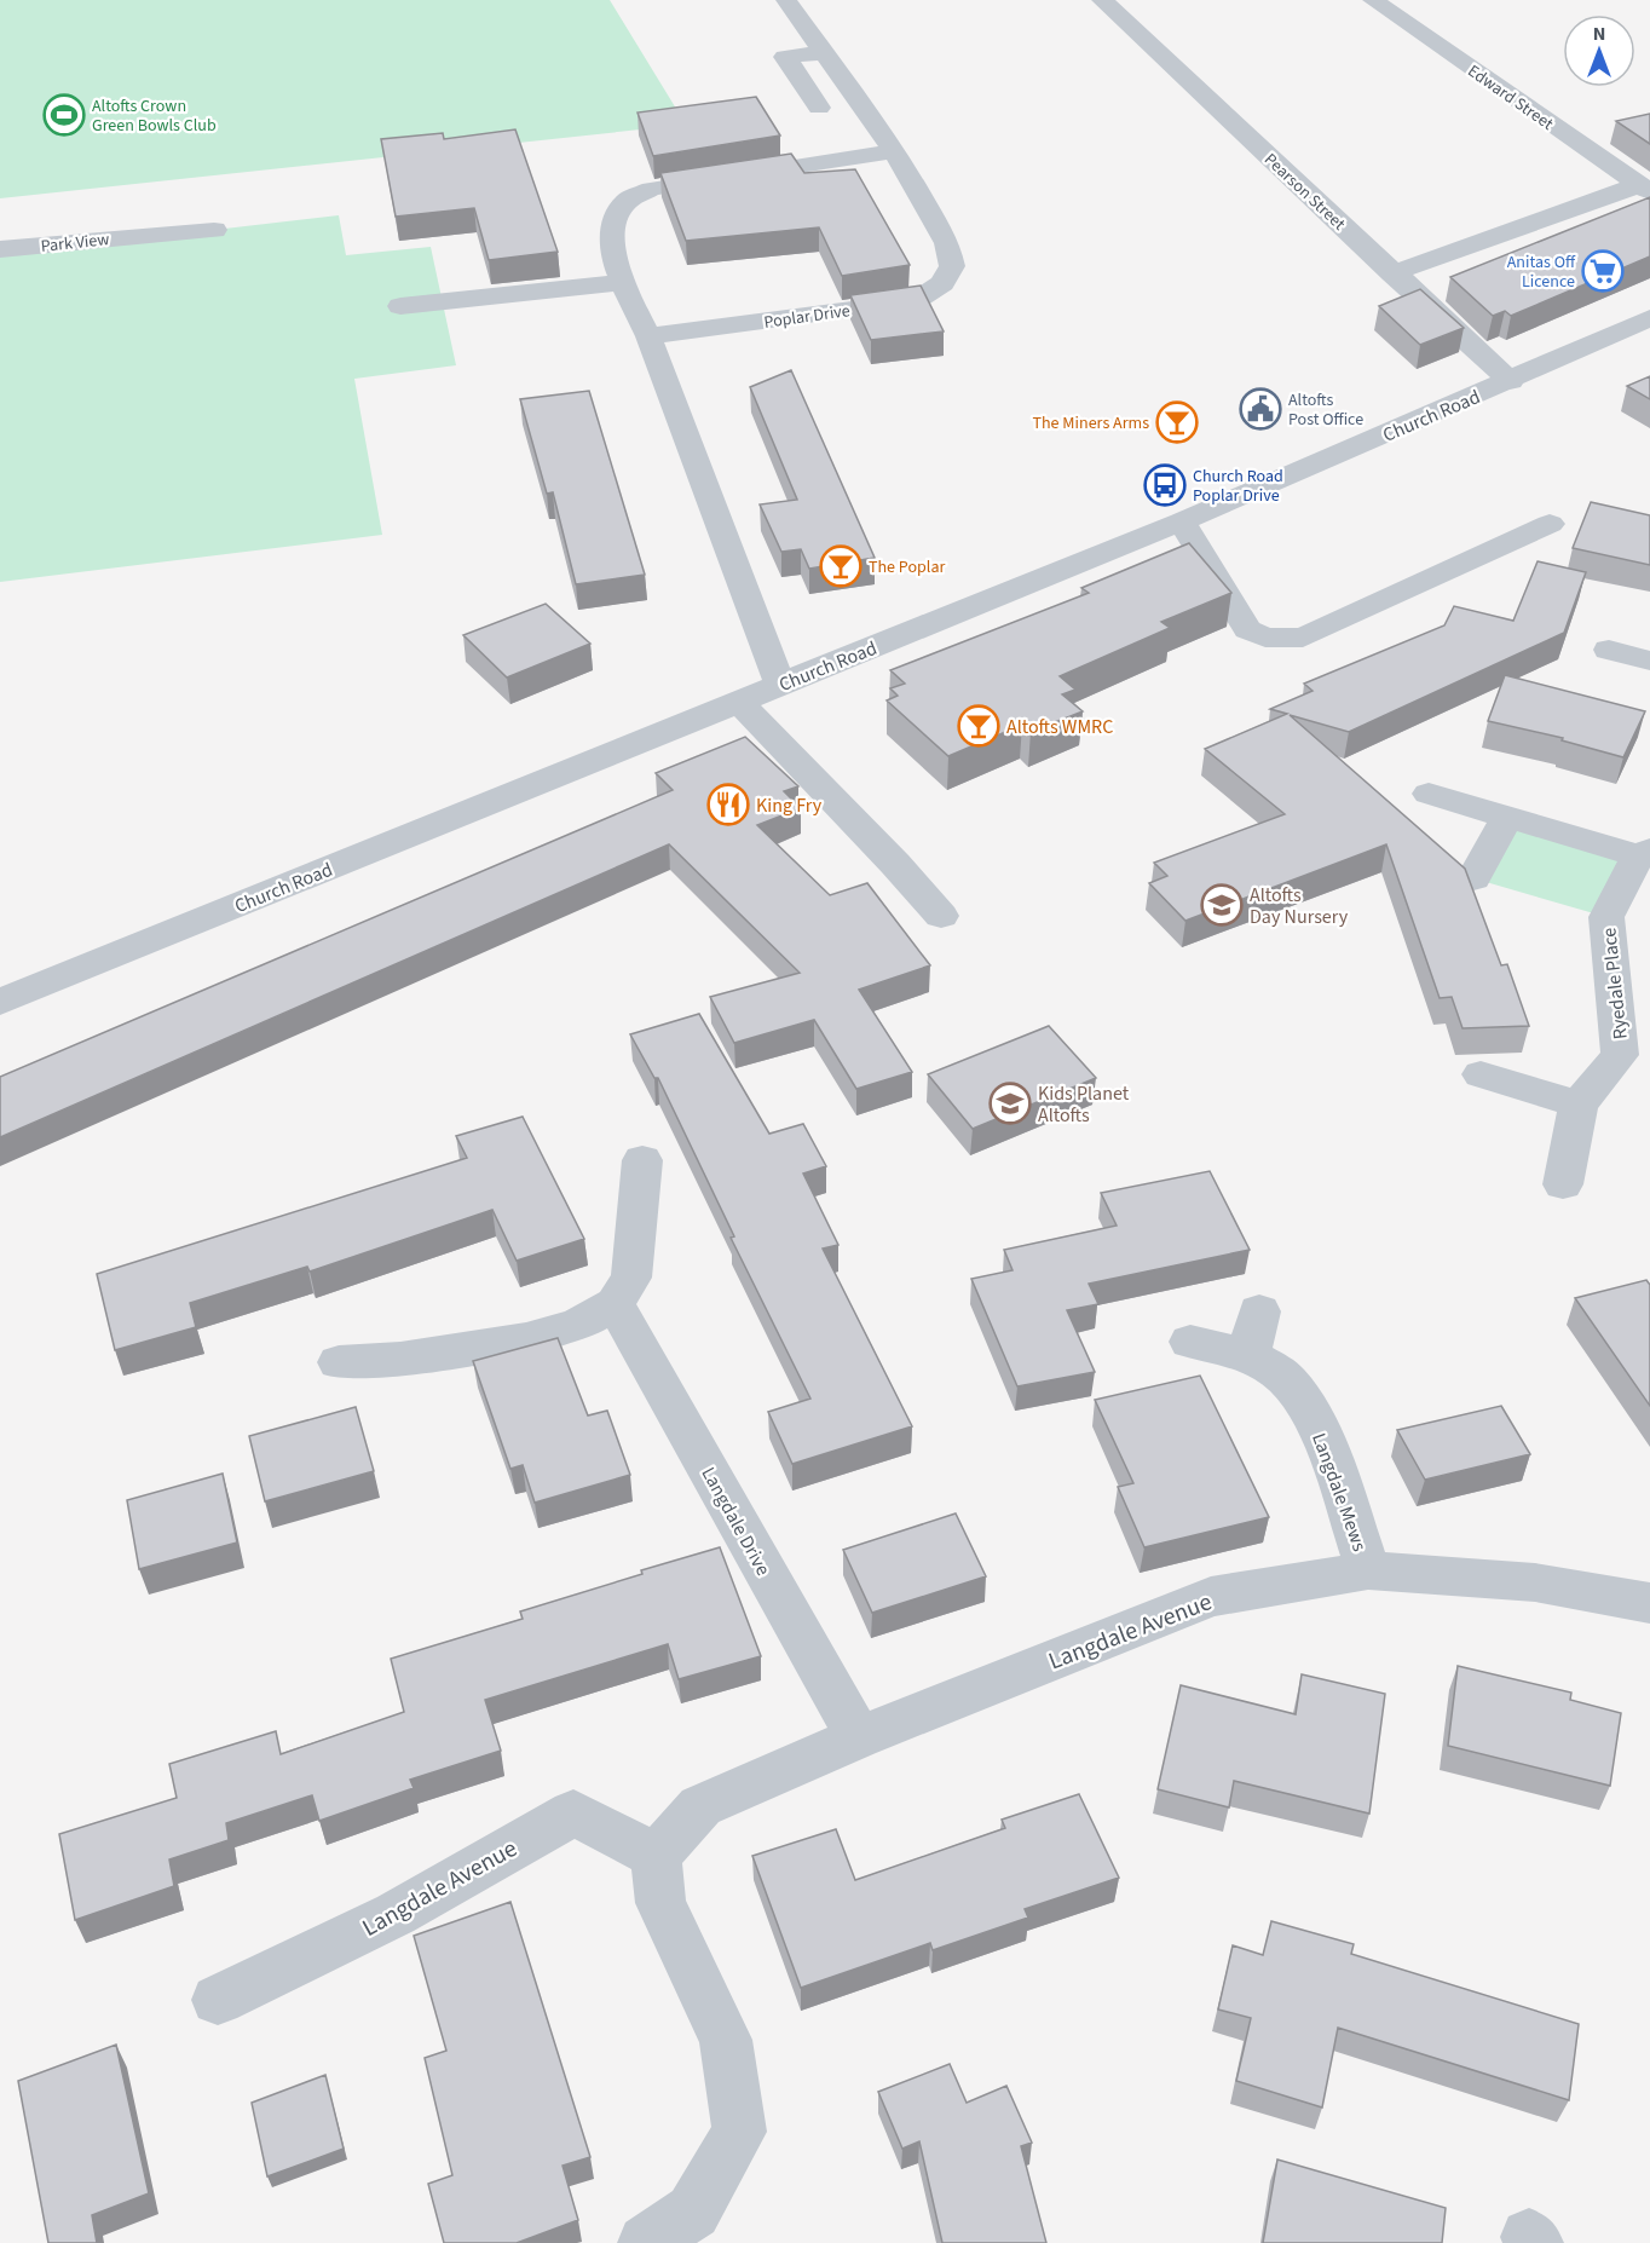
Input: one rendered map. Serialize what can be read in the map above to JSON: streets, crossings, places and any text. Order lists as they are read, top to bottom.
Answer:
{
  "streets": {
    "street": [
      "Edward Street",
      "Pearson Street",
      "Park View",
      "Poplar Drive",
      "Church Road",
      "Ryedale Place",
      "Langdale Mews",
      "Langdale Drive",
      "Langdale Avenue"
    ]
  },
  "crossings": [
    ["Pearson Street", "Church Road"],
    ["Langdale Mews", "Langdale Avenue"],
    ["Langdale Drive", "Langdale Avenue"]
  ],
  "places": {
    "sports": ["Altofts Crown Green Bowls Club"],
    "supermarket": ["Anitas Off Licence"],
    "public building": ["Altofts Post Office"],
    "bar": ["The Miners Arms", "The Poplar", "Altofts WMRC"],
    "bus stop": ["Church Road Poplar Drive"],
    "restaurant": ["King Fry"],
    "school or university": ["Altofts Day Nursery", "Kids Planet Altofts"]
  },
  "north": "top"
}
